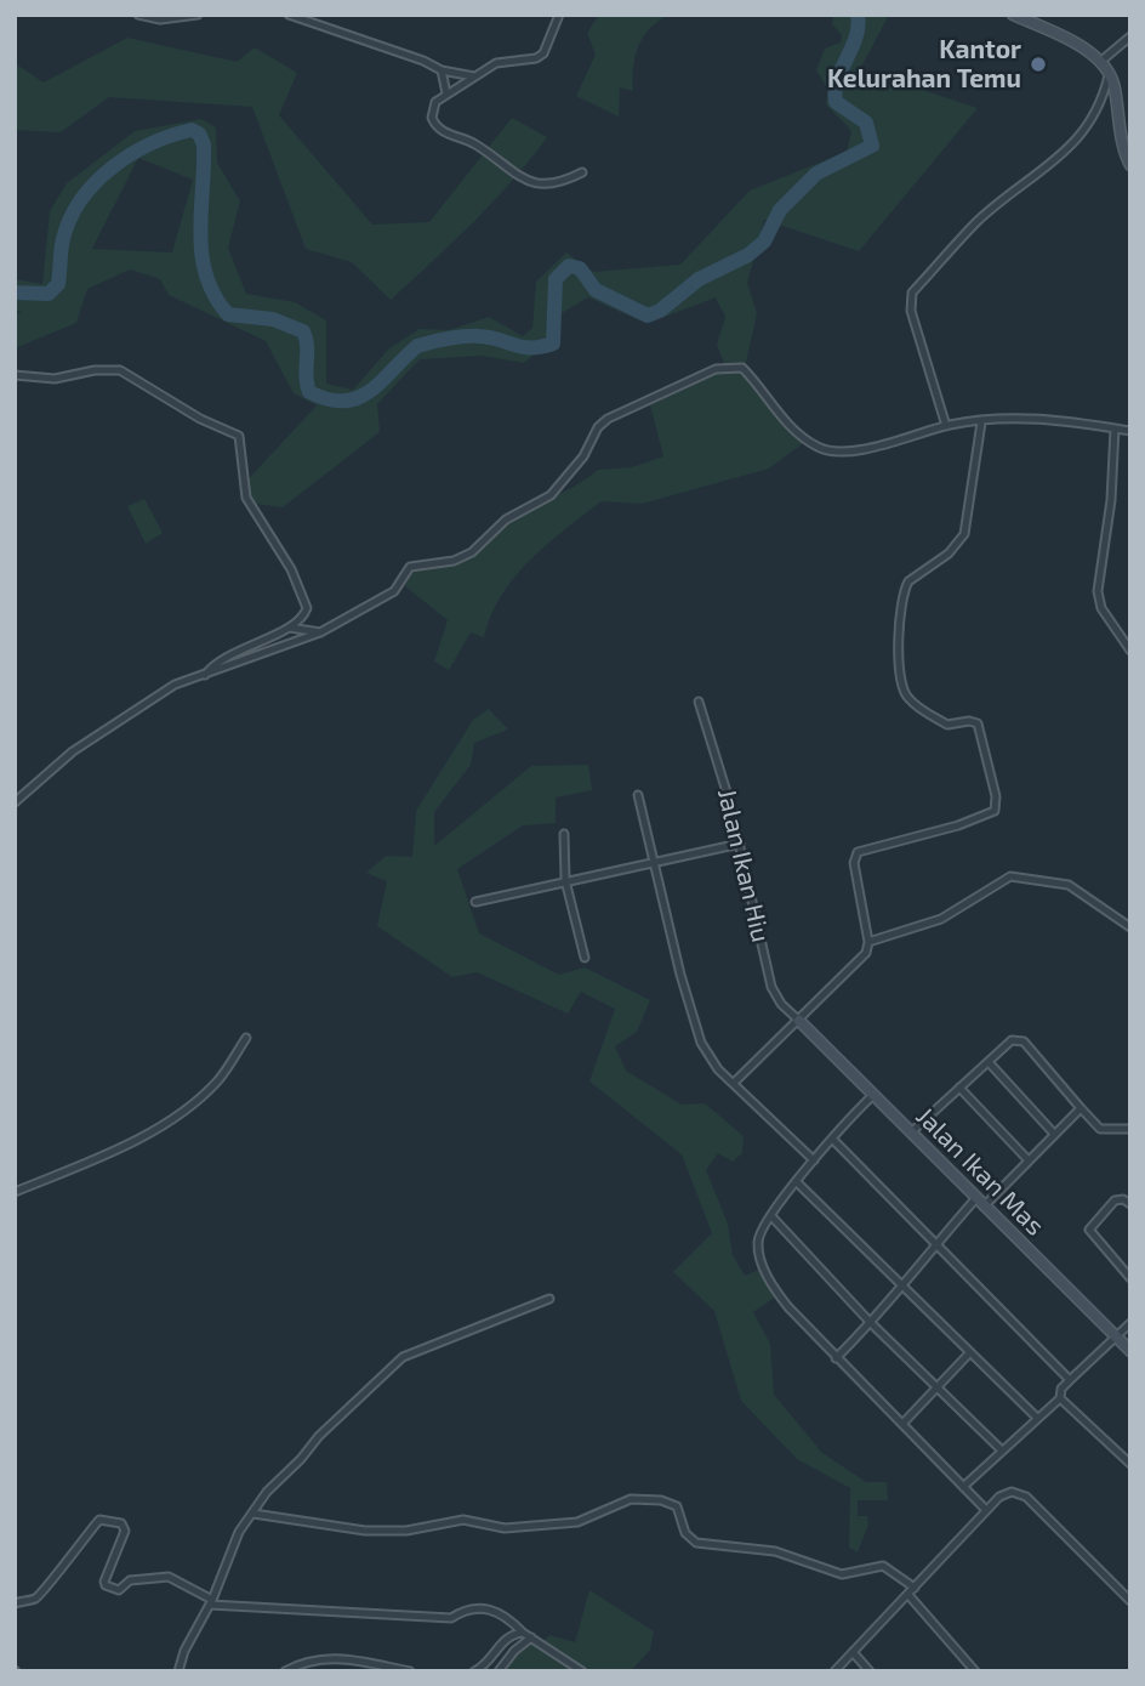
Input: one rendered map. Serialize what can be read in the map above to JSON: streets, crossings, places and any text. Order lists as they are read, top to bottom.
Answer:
{
  "streets": {
    "street": ["Jalan Ikan Hiu", "Jalan Ikan Mas"]
  },
  "crossings": [
    ["Jalan Ikan Hiu", "Jalan Ikan Mas"]
  ],
  "places": ["Kantor Kelurahan Temu"]
}
